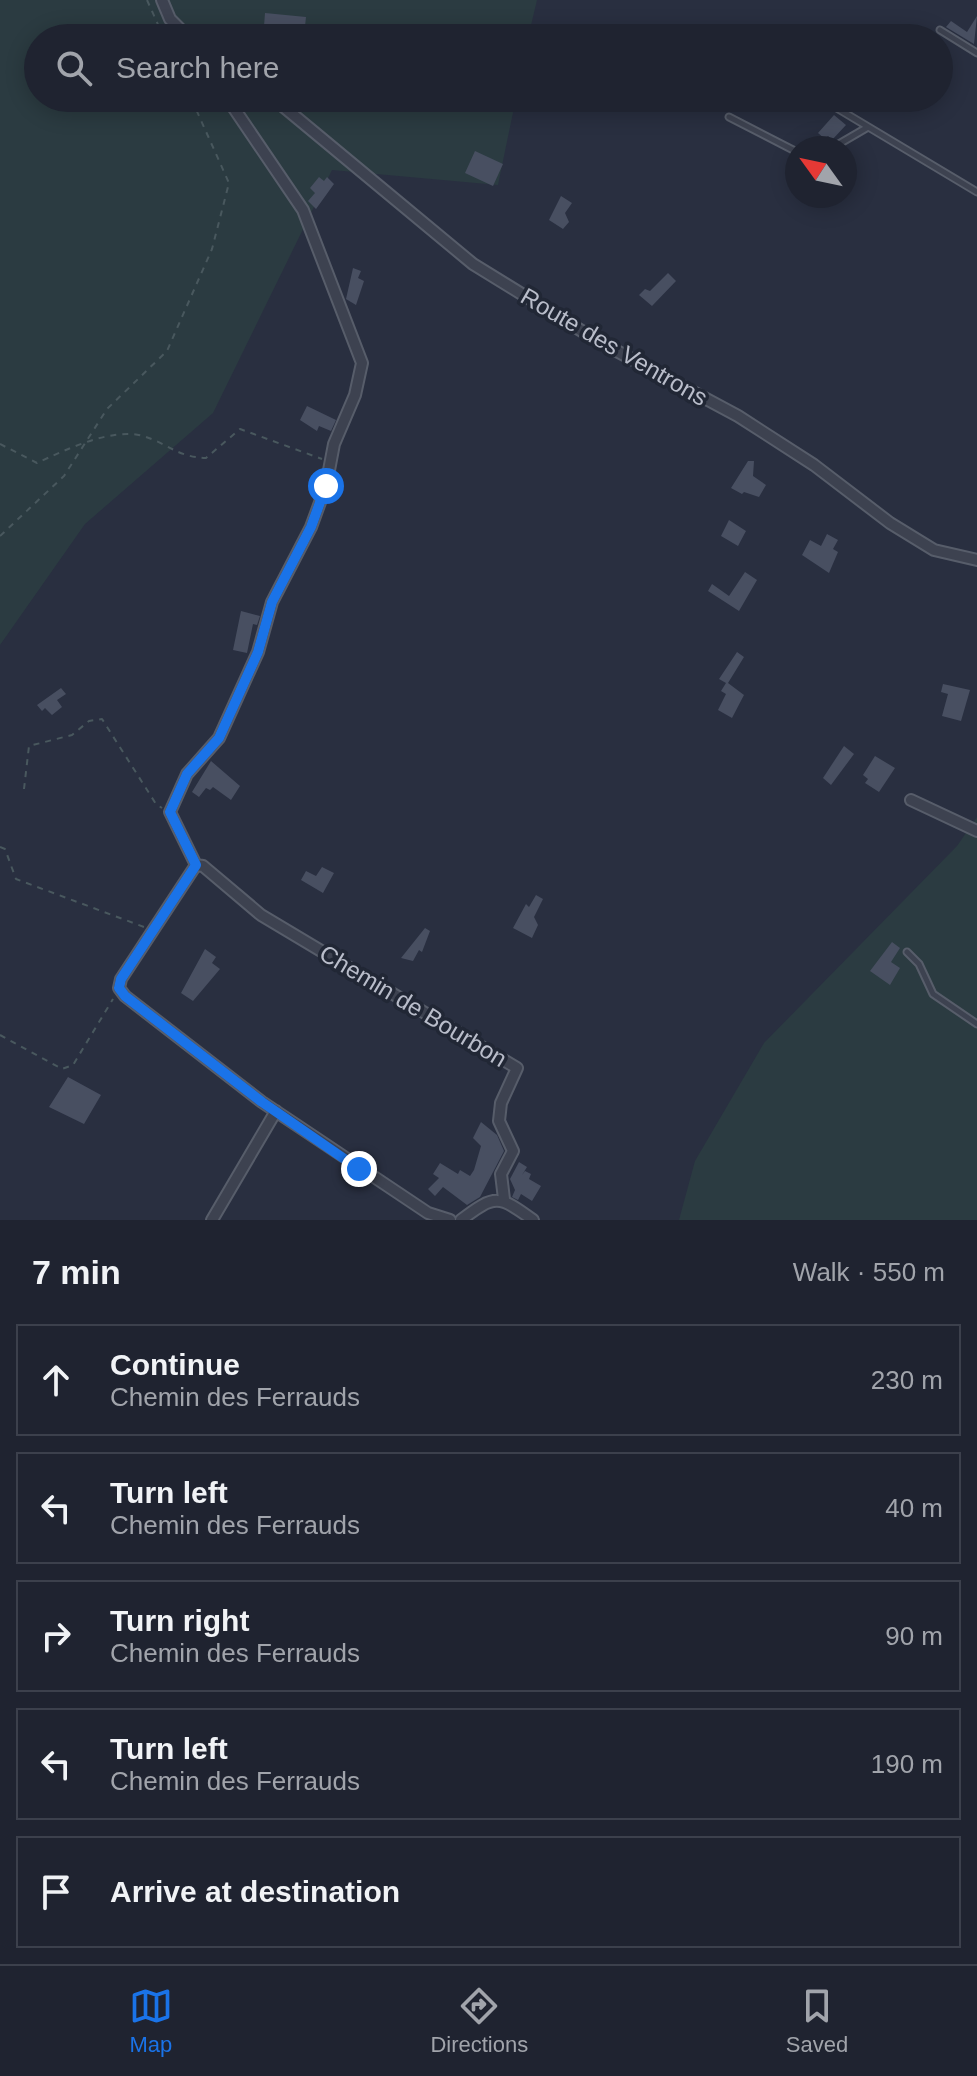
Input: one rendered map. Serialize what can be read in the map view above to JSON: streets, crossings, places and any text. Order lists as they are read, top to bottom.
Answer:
{
  "streets": {
    "street": ["Route des Ventrons", "Chemin de Bourbon"]
  },
  "north": "top left",
  "page": {
    "search": "Search here",
    "heading": ["7 min", "Walk · 550 m"],
    "list": [
      ["Continue", "Chemin des Ferrauds", "230 m"],
      ["Turn left", "Chemin des Ferrauds", "40 m"],
      ["Turn right", "Chemin des Ferrauds", "90 m"],
      ["Turn left", "Chemin des Ferrauds", "190 m"],
      "Arrive at destination"
    ],
    "nav": ["Map", "Directions", "Saved"]
  }
}
